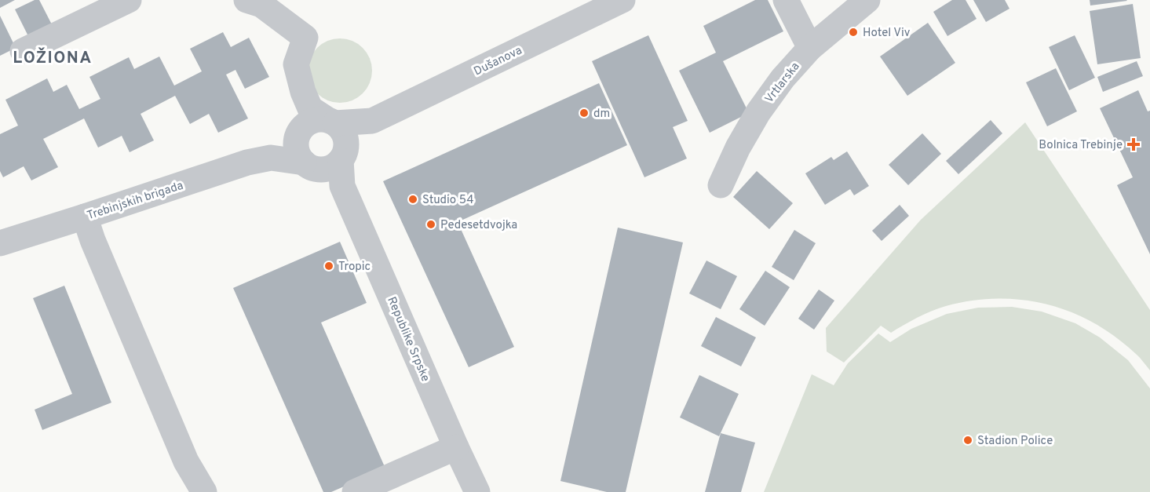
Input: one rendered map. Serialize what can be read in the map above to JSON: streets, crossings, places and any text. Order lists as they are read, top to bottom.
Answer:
{
  "streets": {
    "street": [
      "Dušanova",
      "Vrtlarska",
      "Trebinjskih brigada",
      "Republike Srpske"
    ]
  },
  "crossings": [
    ["Dušanova", "Trebinjskih brigada"],
    ["Dušanova", "Republike Srpske"],
    ["Trebinjskih brigada", "Republike Srpske"]
  ],
  "districts": ["LOŽIONA"],
  "places": {
    "other": [
      "Hotel Viv",
      "dm",
      "Studio 54",
      "Pedesetdvojka",
      "Tropic",
      "Stadion Police"
    ],
    "health": ["Bolnica Trebinje"]
  }
}
